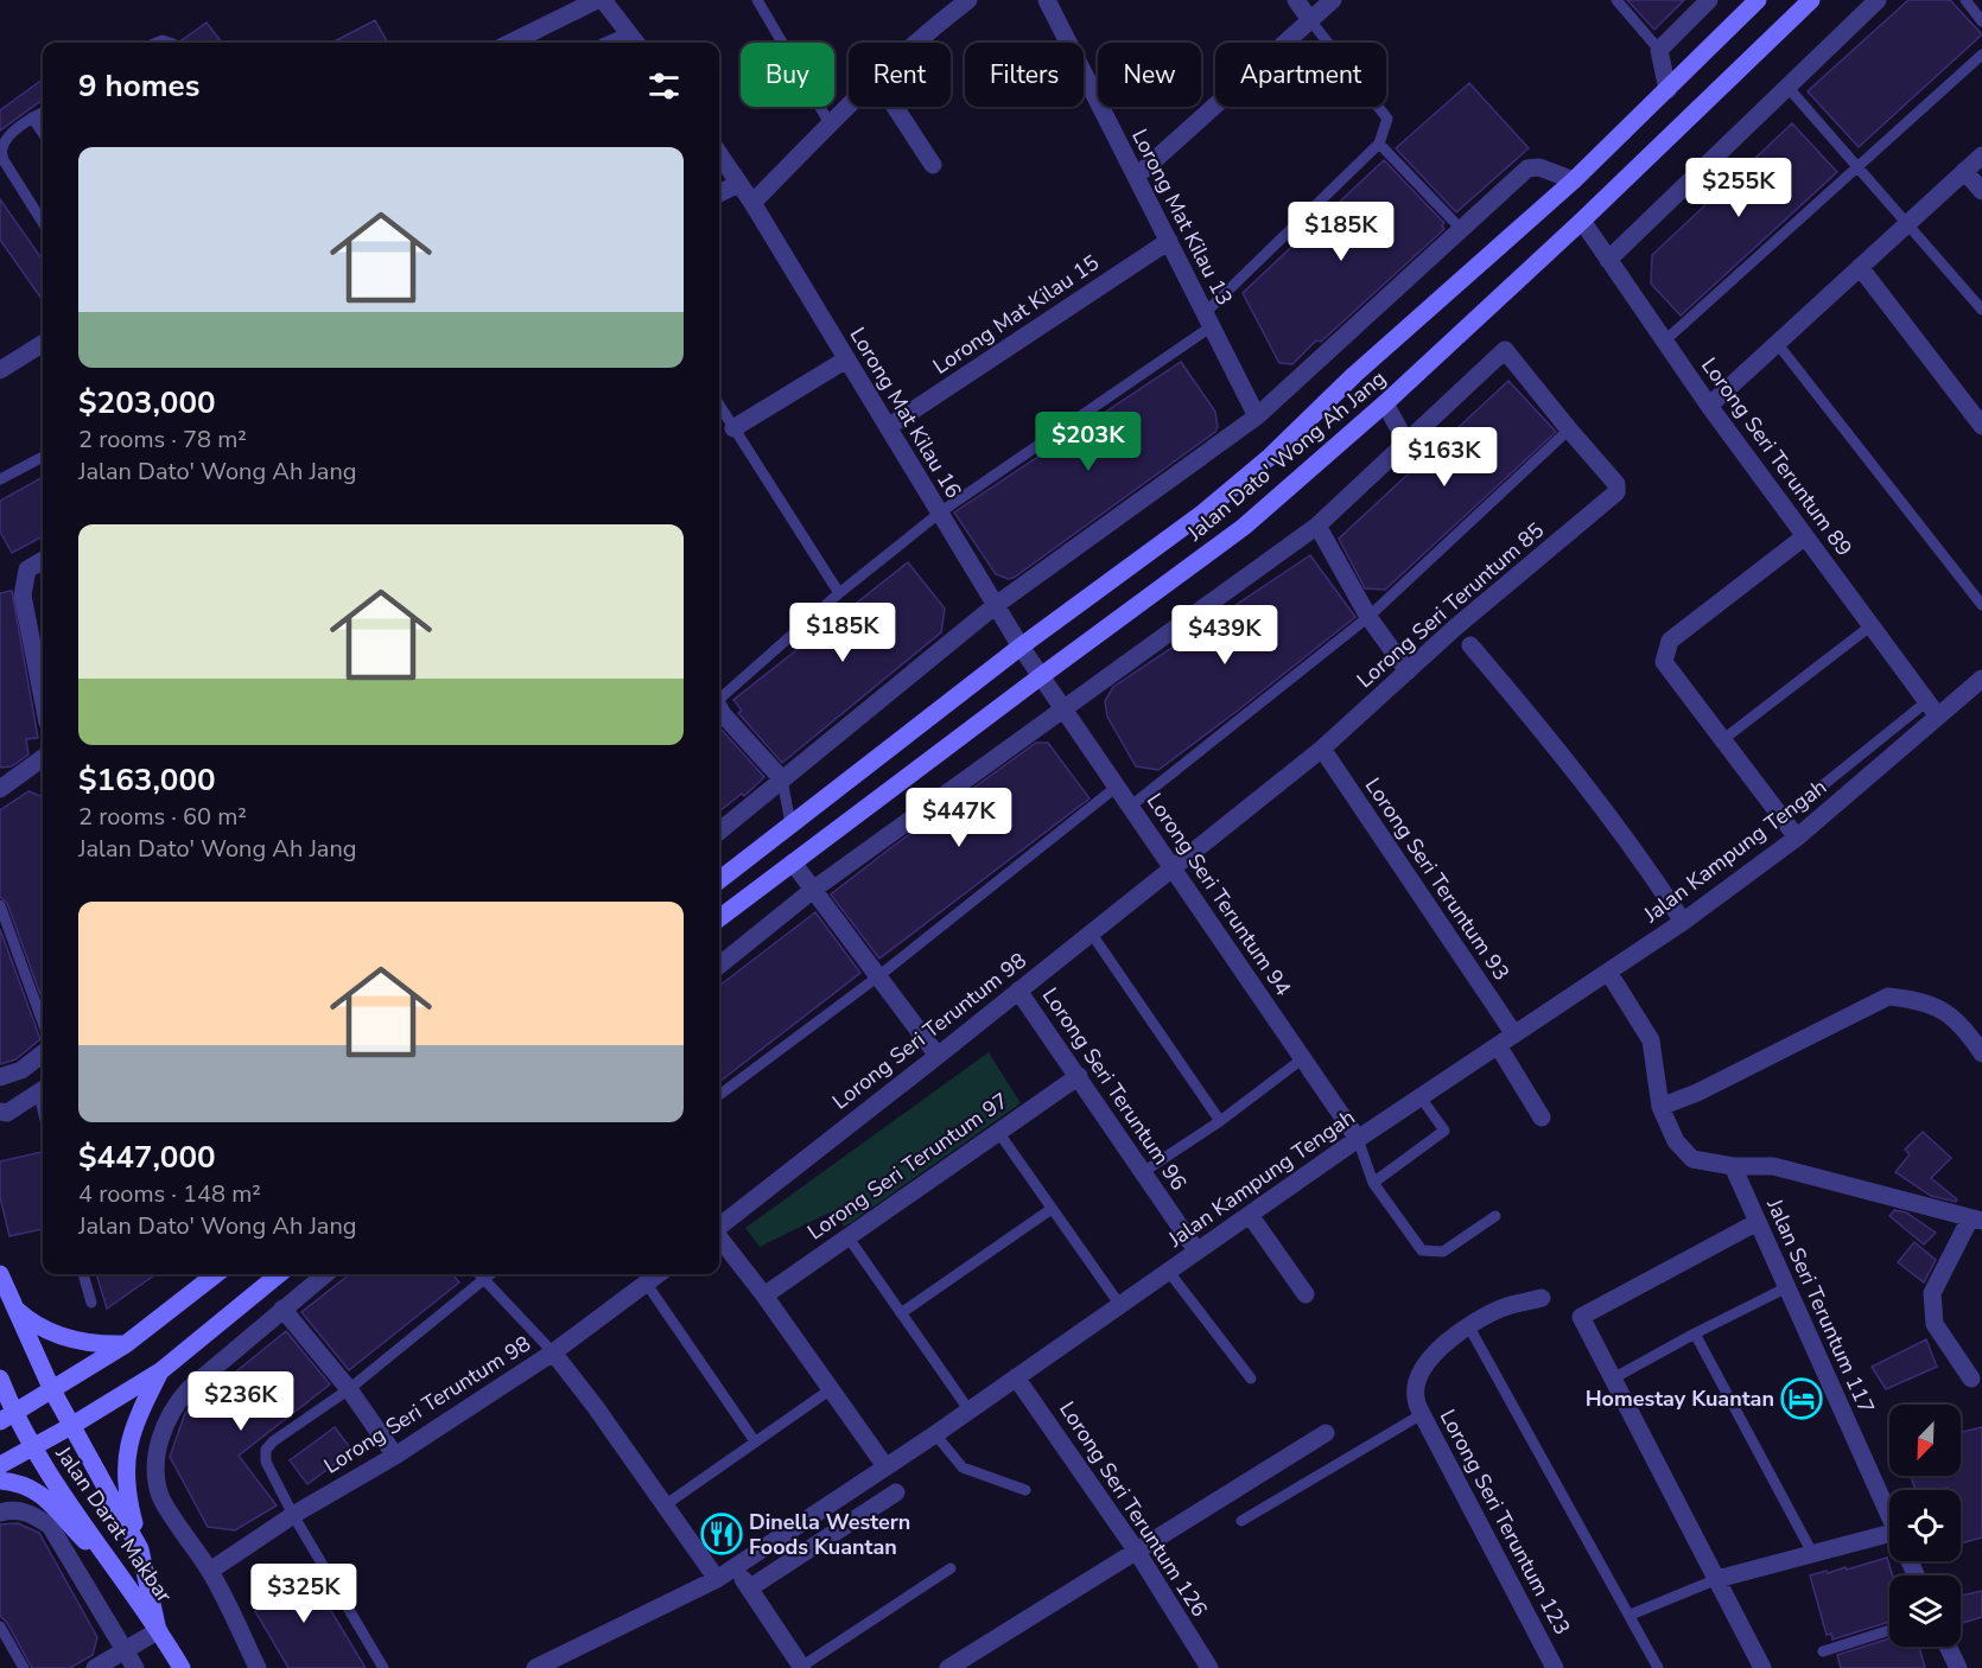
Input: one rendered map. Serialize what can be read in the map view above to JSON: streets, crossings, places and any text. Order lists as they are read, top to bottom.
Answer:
{
  "streets": {
    "main road": ["Jalan Dato' Wong Ah Jang", "Jalan Darat Makbar"],
    "street": [
      "Lorong Mat Kilau 13",
      "Lorong Mat Kilau 15",
      "Lorong Mat Kilau 16",
      "Lorong Seri Teruntum 89",
      "Lorong Seri Teruntum 85",
      "Jalan Kampung Tengah",
      "Lorong Seri Teruntum 93",
      "Lorong Seri Teruntum 94",
      "Lorong Seri Teruntum 98",
      "Lorong Seri Teruntum 96",
      "Lorong Seri Teruntum 97",
      "Jalan Seri Teruntum 117",
      "Lorong Seri Teruntum 126",
      "Lorong Seri Teruntum 123"
    ]
  },
  "crossings": [
    ["Lorong Mat Kilau 13", "Lorong Mat Kilau 15"],
    ["Lorong Mat Kilau 15", "Lorong Mat Kilau 16"],
    ["Lorong Mat Kilau 16", "Jalan Dato' Wong Ah Jang"],
    ["Lorong Mat Kilau 16", "Lorong Seri Teruntum 94"],
    ["Jalan Dato' Wong Ah Jang", "Lorong Seri Teruntum 89"],
    ["Jalan Dato' Wong Ah Jang", "Lorong Seri Teruntum 94"],
    ["Lorong Seri Teruntum 89", "Jalan Kampung Tengah"],
    ["Lorong Seri Teruntum 85", "Lorong Seri Teruntum 93"],
    ["Lorong Seri Teruntum 85", "Lorong Seri Teruntum 94"],
    ["Lorong Seri Teruntum 85", "Lorong Seri Teruntum 98"],
    ["Jalan Kampung Tengah", "Lorong Seri Teruntum 93"],
    ["Jalan Kampung Tengah", "Lorong Seri Teruntum 94"],
    ["Jalan Kampung Tengah", "Lorong Seri Teruntum 96"],
    ["Jalan Kampung Tengah", "Lorong Seri Teruntum 126"],
    ["Lorong Seri Teruntum 94", "Lorong Seri Teruntum 98"],
    ["Lorong Seri Teruntum 98", "Lorong Seri Teruntum 96"],
    ["Lorong Seri Teruntum 96", "Lorong Seri Teruntum 97"]
  ],
  "places": {
    "hotel": ["Homestay Kuantan"],
    "restaurant": ["Dinella Western Foods Kuantan"]
  },
  "north": "bottom left",
  "page": {
    "chip": [
      "Buy",
      "Rent",
      "Filters",
      "New",
      "Apartment"
    ],
    "heading": "9 homes",
    "list": [
      {
        "name": "$203,000",
        "note": "2 rooms · 78 m² · Jalan Dato' Wong Ah Jang"
      },
      {
        "name": "$163,000",
        "note": "2 rooms · 60 m² · Jalan Dato' Wong Ah Jang"
      },
      {
        "name": "$447,000",
        "note": "4 rooms · 148 m² · Jalan Dato' Wong Ah Jang"
      }
    ],
    "price": [
      "$255K",
      "$185K",
      "$203K",
      "$163K",
      "$185K",
      "$439K",
      "$447K",
      "$236K",
      "$325K"
    ]
  }
}
